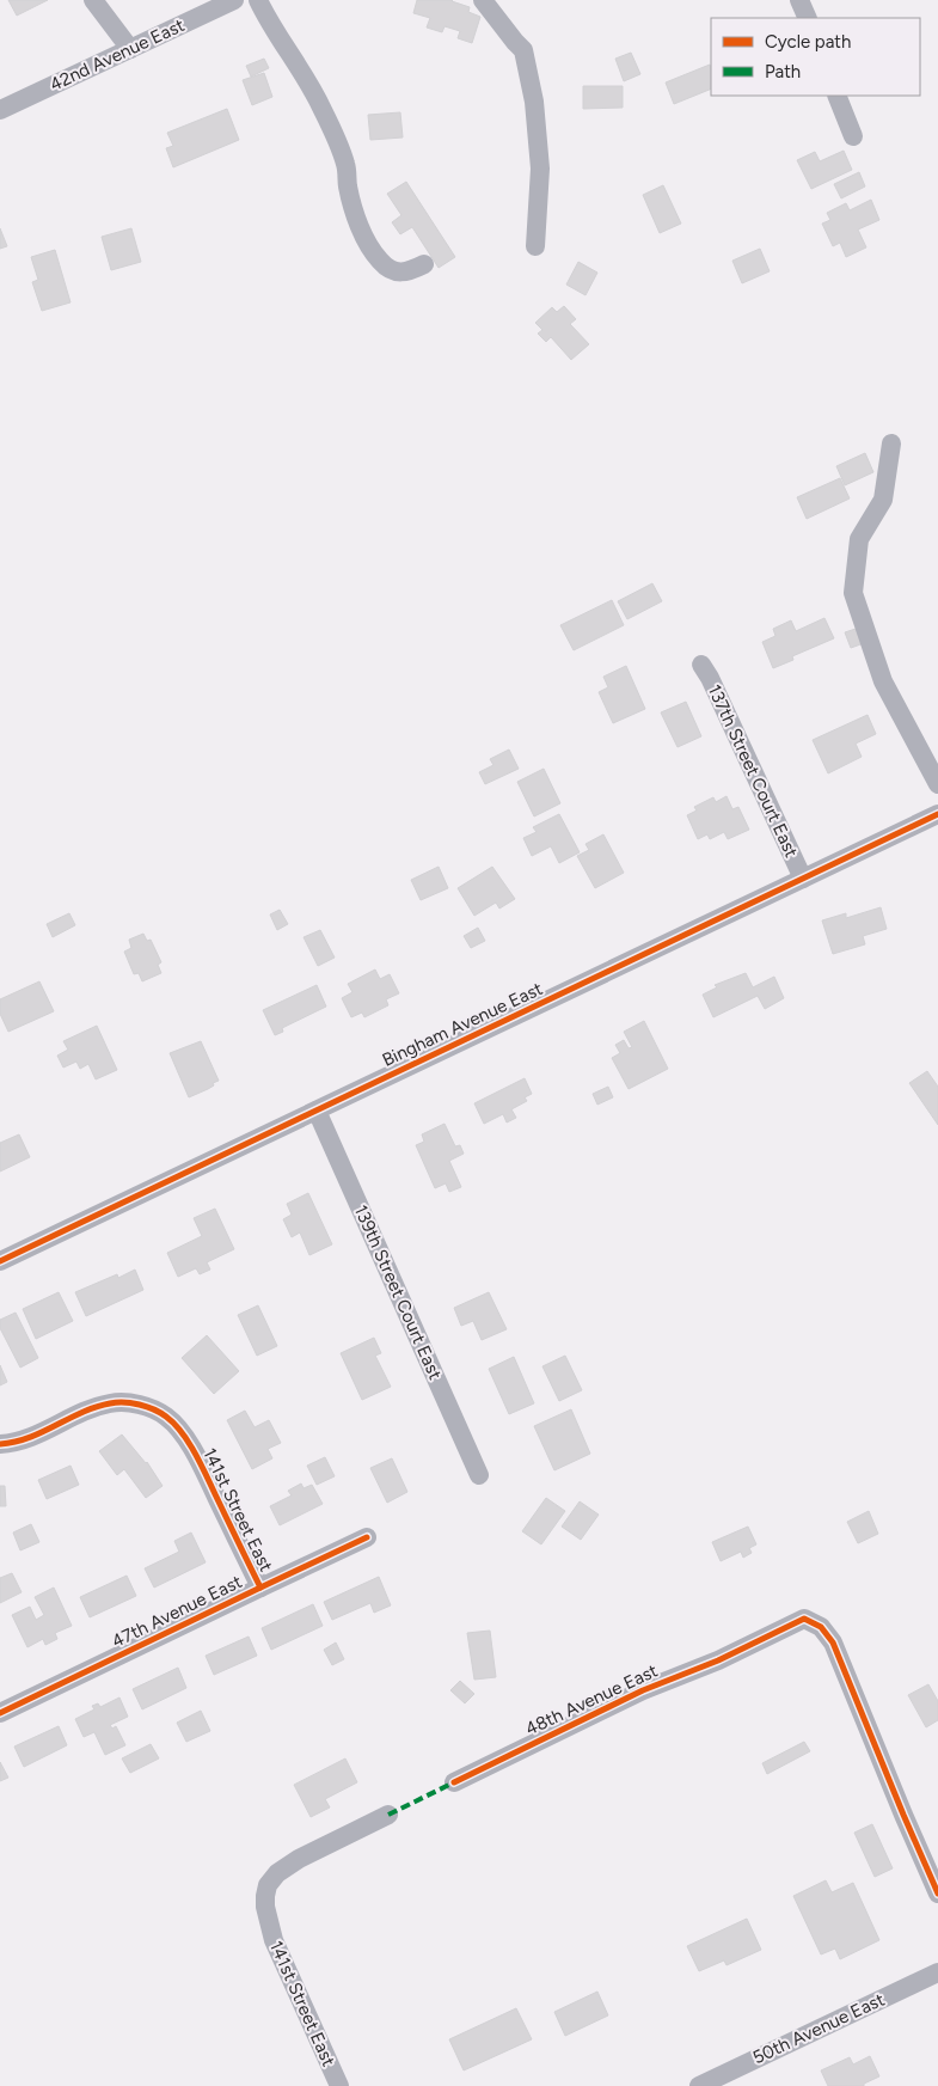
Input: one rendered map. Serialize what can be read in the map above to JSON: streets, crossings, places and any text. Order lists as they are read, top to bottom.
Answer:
{
  "streets": {
    "street": [
      "42nd Avenue East",
      "137th Street Court East",
      "Bingham Avenue East",
      "139th Street Court East",
      "141st Street East",
      "47th Avenue East",
      "48th Avenue East",
      "50th Avenue East"
    ]
  },
  "crossings": [
    ["137th Street Court East", "Bingham Avenue East"],
    ["Bingham Avenue East", "139th Street Court East"],
    ["141st Street East", "47th Avenue East"]
  ],
  "legend": ["Cycle path", "Path"]
}
